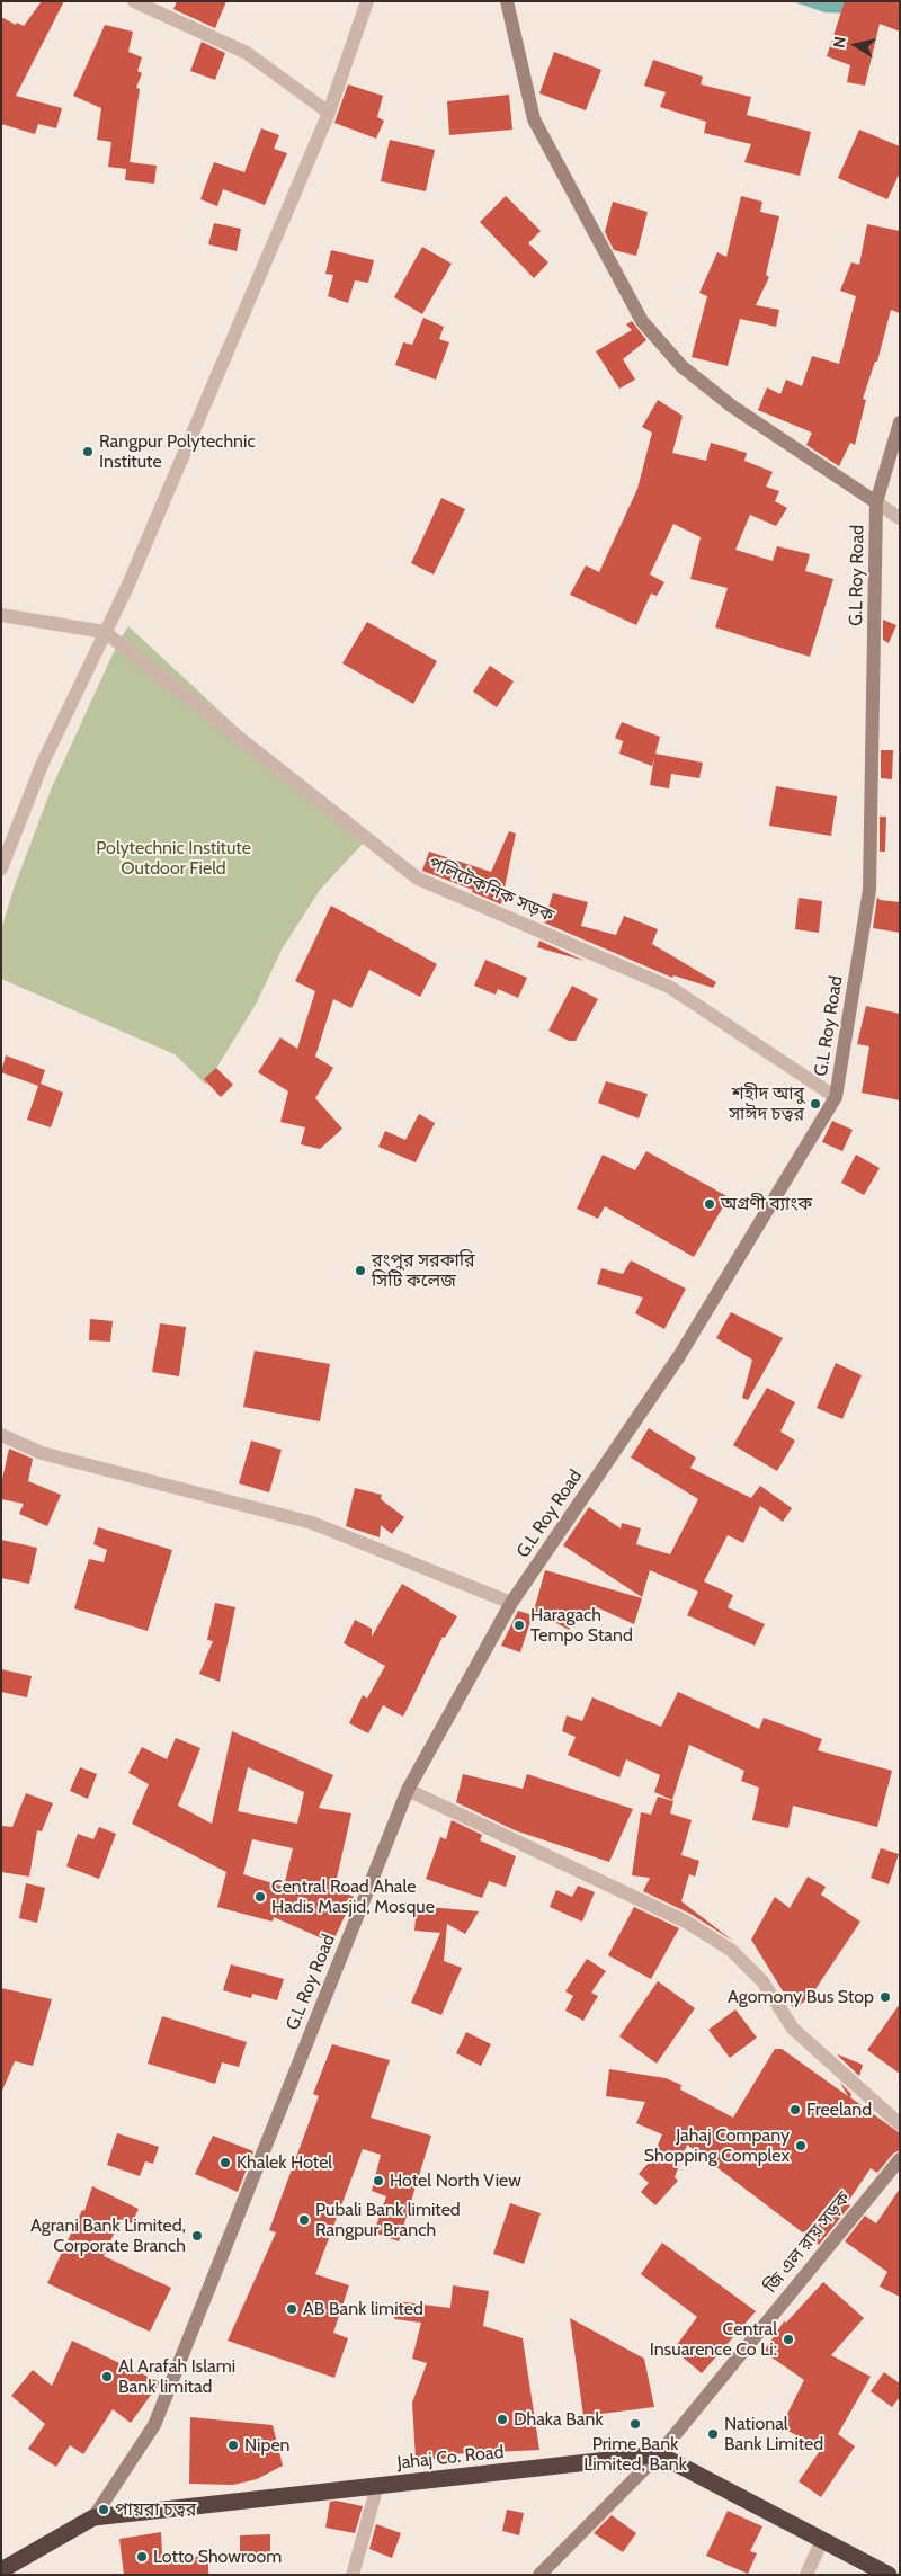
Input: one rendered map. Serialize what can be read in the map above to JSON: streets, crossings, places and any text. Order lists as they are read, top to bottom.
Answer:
{
  "streets": {
    "highway": ["Jahaj Co. Road"],
    "main road": ["G.L Roy Road", "জি এল রায় সড়ক"],
    "street": ["পলিটেকনিক সড়ক"]
  },
  "crossings": [
    ["G.L Roy Road", "পলিটেকনিক সড়ক"],
    ["G.L Roy Road", "Jahaj Co. Road"],
    ["জি এল রায় সড়ক", "Jahaj Co. Road"]
  ],
  "parks": ["Polytechnic Institute Outdoor Field"],
  "places": [
    "Rangpur Polytechnic Institute",
    "শহীদ আবু সাঈদ চত্বর",
    "অগ্রণী ব্যাংক",
    "রংপুর সরকারি সিটি কলেজ",
    "Haragach Tempo Stand",
    "Central Road Ahale Hadis Masjid, Mosque",
    "Agomony Bus Stop",
    "Freeland",
    "Jahaj Company Shopping Complex",
    "Khalek Hotel",
    "Hotel North View",
    "Pubali Bank limited Rangpur Branch",
    "Agrani Bank Limited, Corporate Branch",
    "AB Bank limited",
    "Central Insuarence Co Li:",
    "Al Arafah Islami Bank limitad",
    "Dhaka Bank",
    "Prime Bank Limited, Bank",
    "National Bank Limited",
    "Nipen",
    "পায়রা চত্বর",
    "Lotto Showroom"
  ],
  "north": "left"
}
